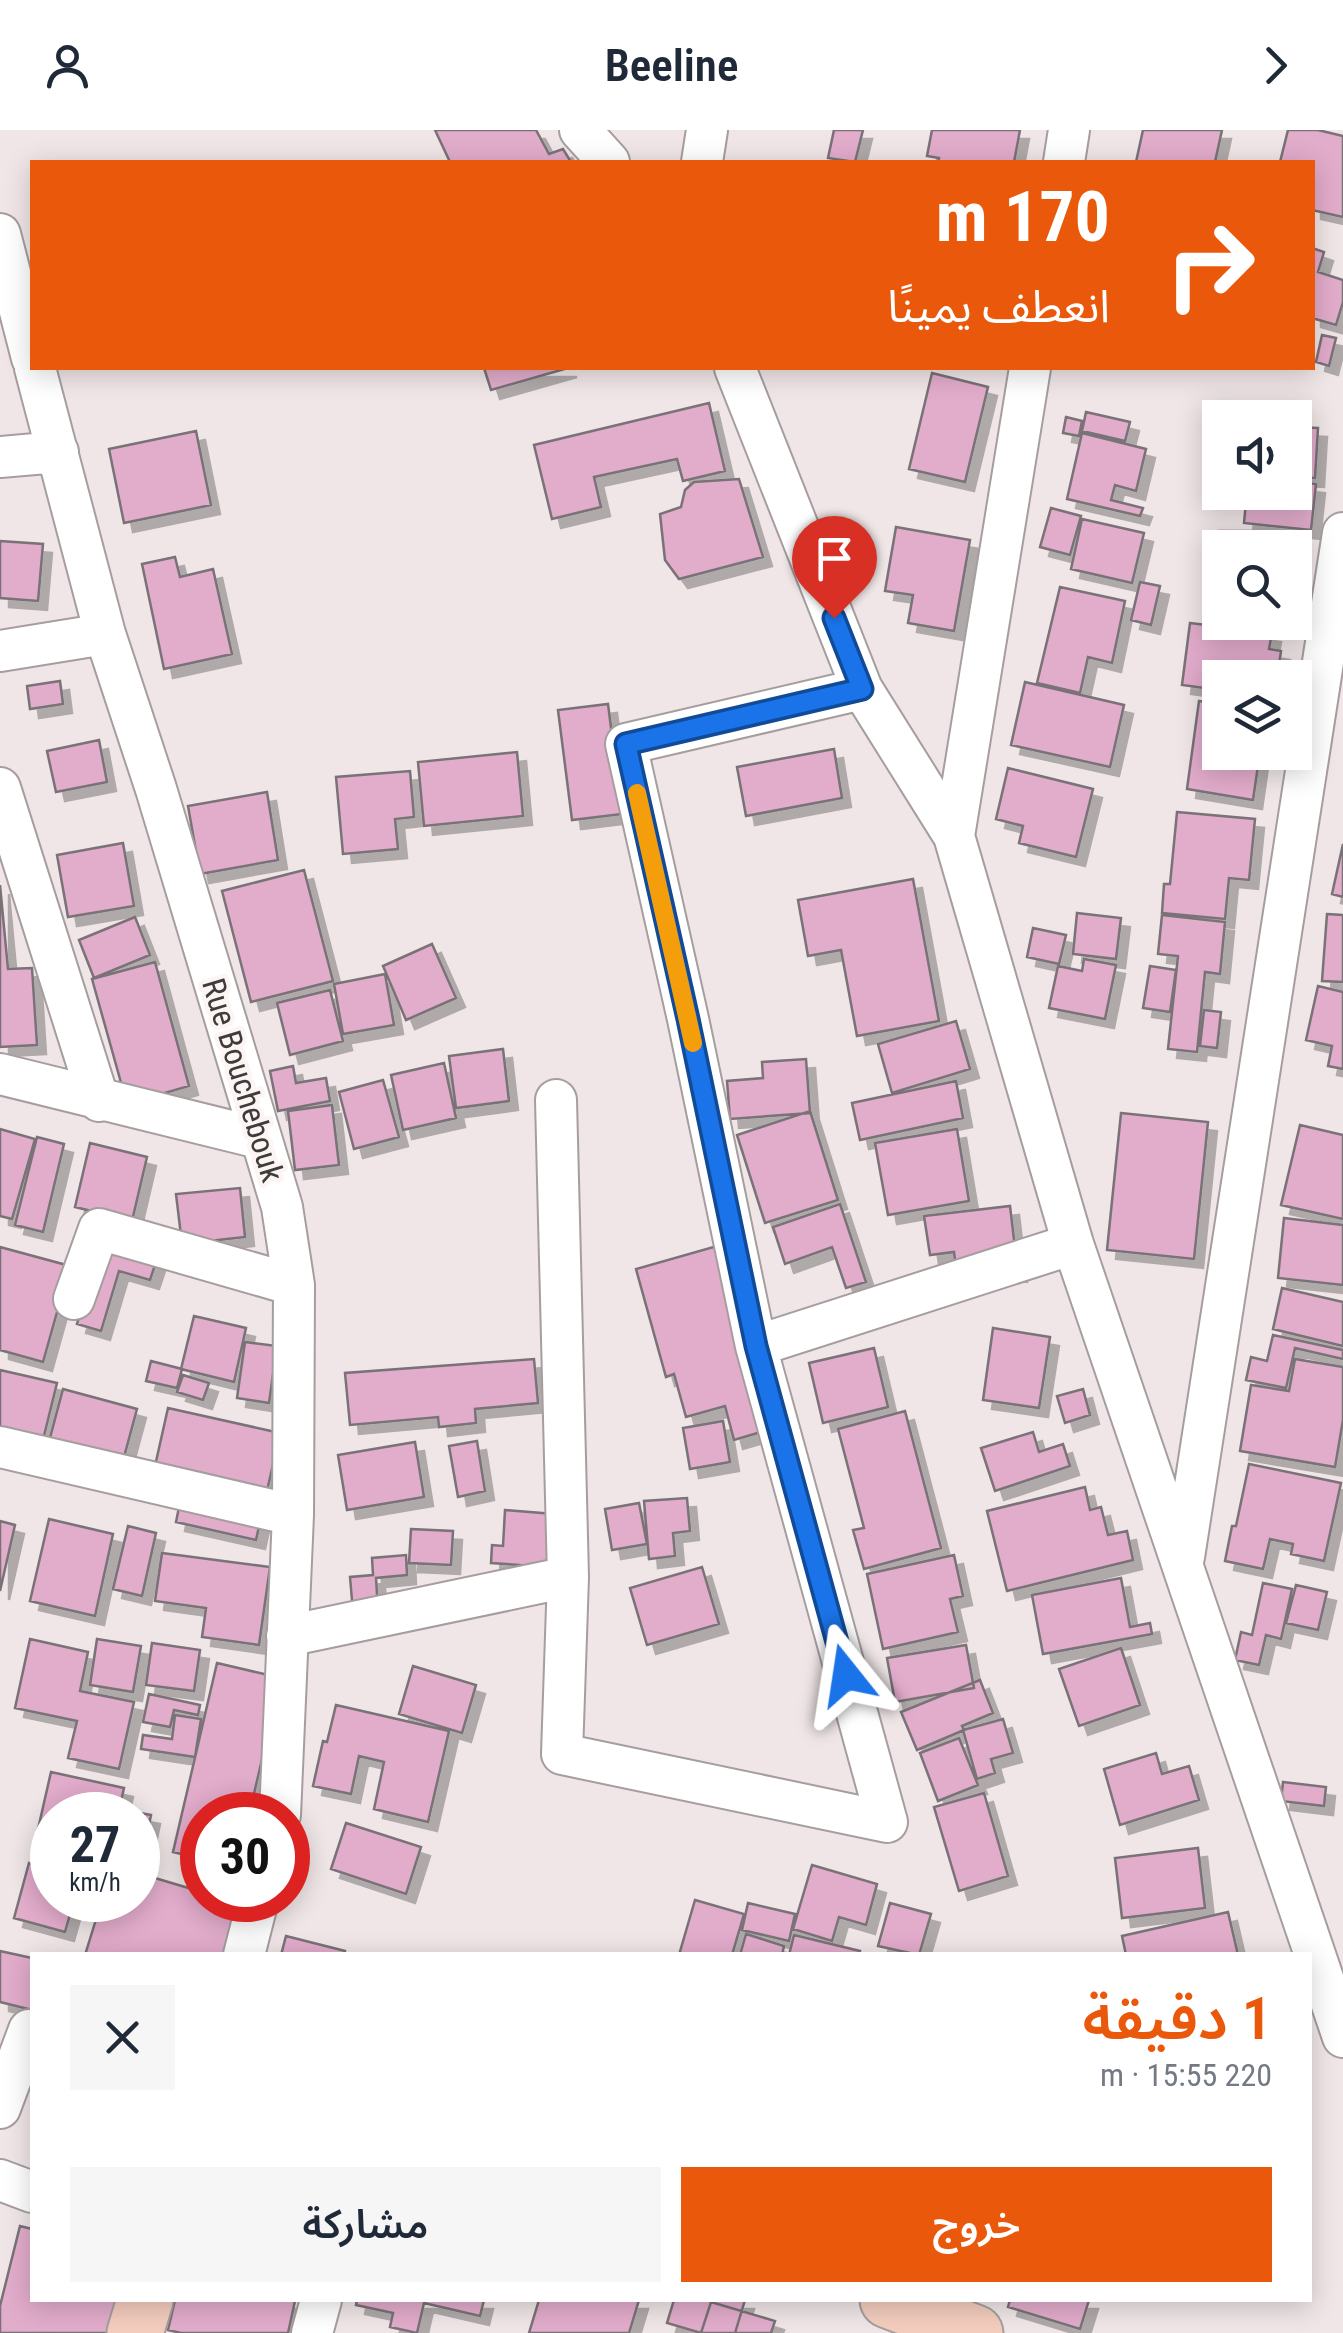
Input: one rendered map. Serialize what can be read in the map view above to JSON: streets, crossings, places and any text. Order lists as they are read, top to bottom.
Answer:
{
  "streets": {
    "street": ["Rue Bouchebouk"]
  },
  "page": {
    "header": "Beeline",
    "turn": ["170 m", "انعطف يمينًا"],
    "speed": "27 km/h",
    "limit": "30",
    "heading": ["1 دقيقة", "220 m · 15:55"],
    "buttons": ["خروج", "مشاركة"]
  }
}
